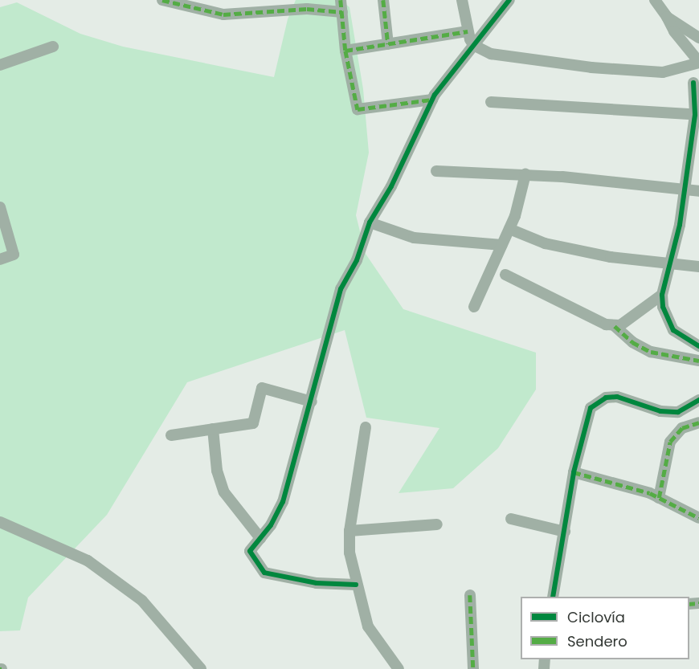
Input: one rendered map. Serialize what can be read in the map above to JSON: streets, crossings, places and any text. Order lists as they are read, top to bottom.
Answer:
{
  "legend": ["Ciclovía", "Sendero"]
}
